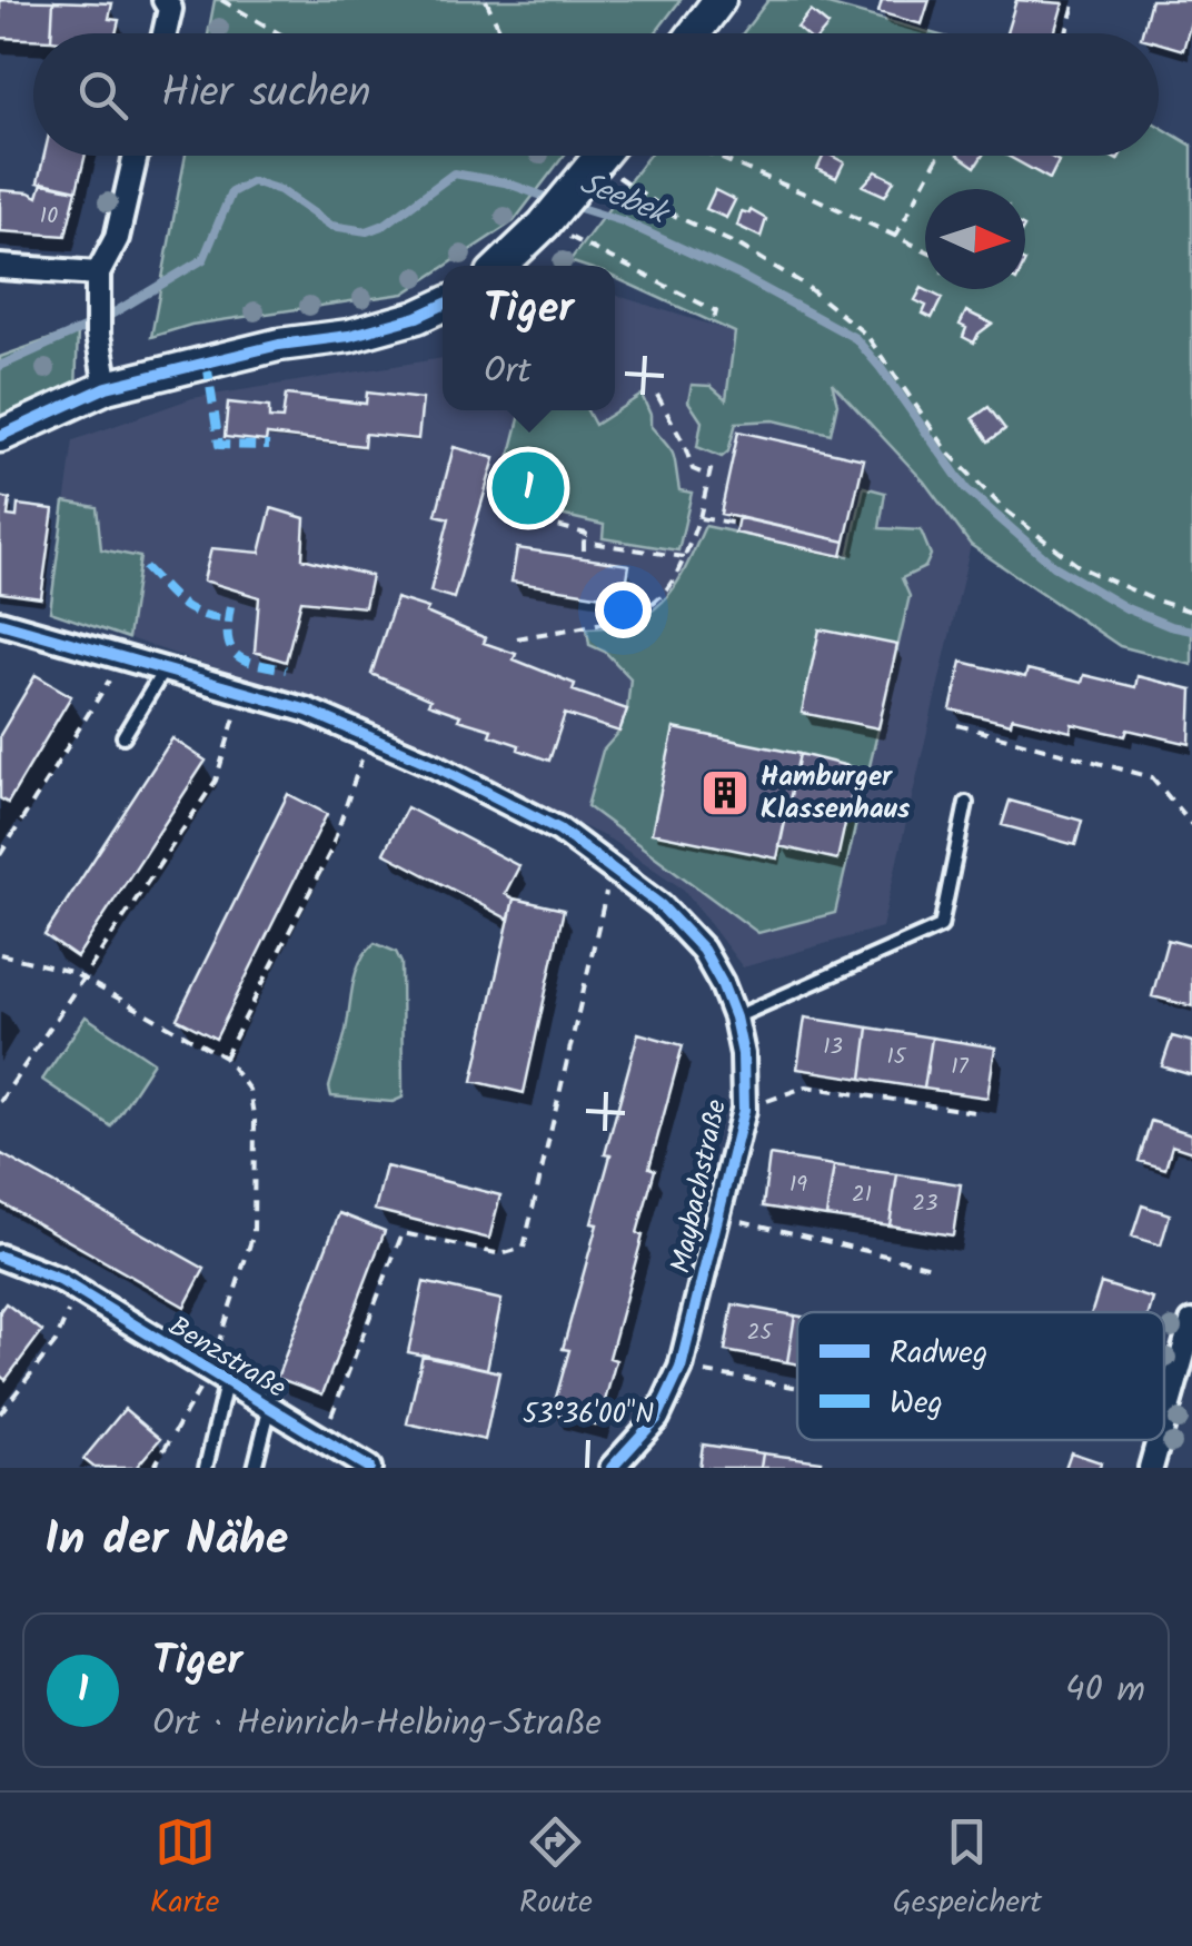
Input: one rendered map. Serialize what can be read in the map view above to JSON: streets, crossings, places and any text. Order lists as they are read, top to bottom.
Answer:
{
  "streets": {
    "street": ["Maybachstraße", "Benzstraße"]
  },
  "water": ["Seebek"],
  "places": {
    "building": ["Hamburger Klassenhaus"]
  },
  "house_numbers": [
    "10",
    "13",
    "15",
    "17",
    "19",
    "21",
    "23",
    "25"
  ],
  "legend": ["Radweg", "Weg"],
  "north": "right",
  "page": {
    "search": "Hier suchen",
    "popup": ["Tiger", "Ort"],
    "pins": "1",
    "heading": "In der Nähe",
    "list": [
      {
        "mark": "1",
        "name": "Tiger",
        "note": "Ort · Heinrich-Helbing-Straße",
        "value": "40 m"
      }
    ],
    "nav": ["Karte", "Route", "Gespeichert"]
  },
  "coordinates": ["53°36'00\"N"]
}
